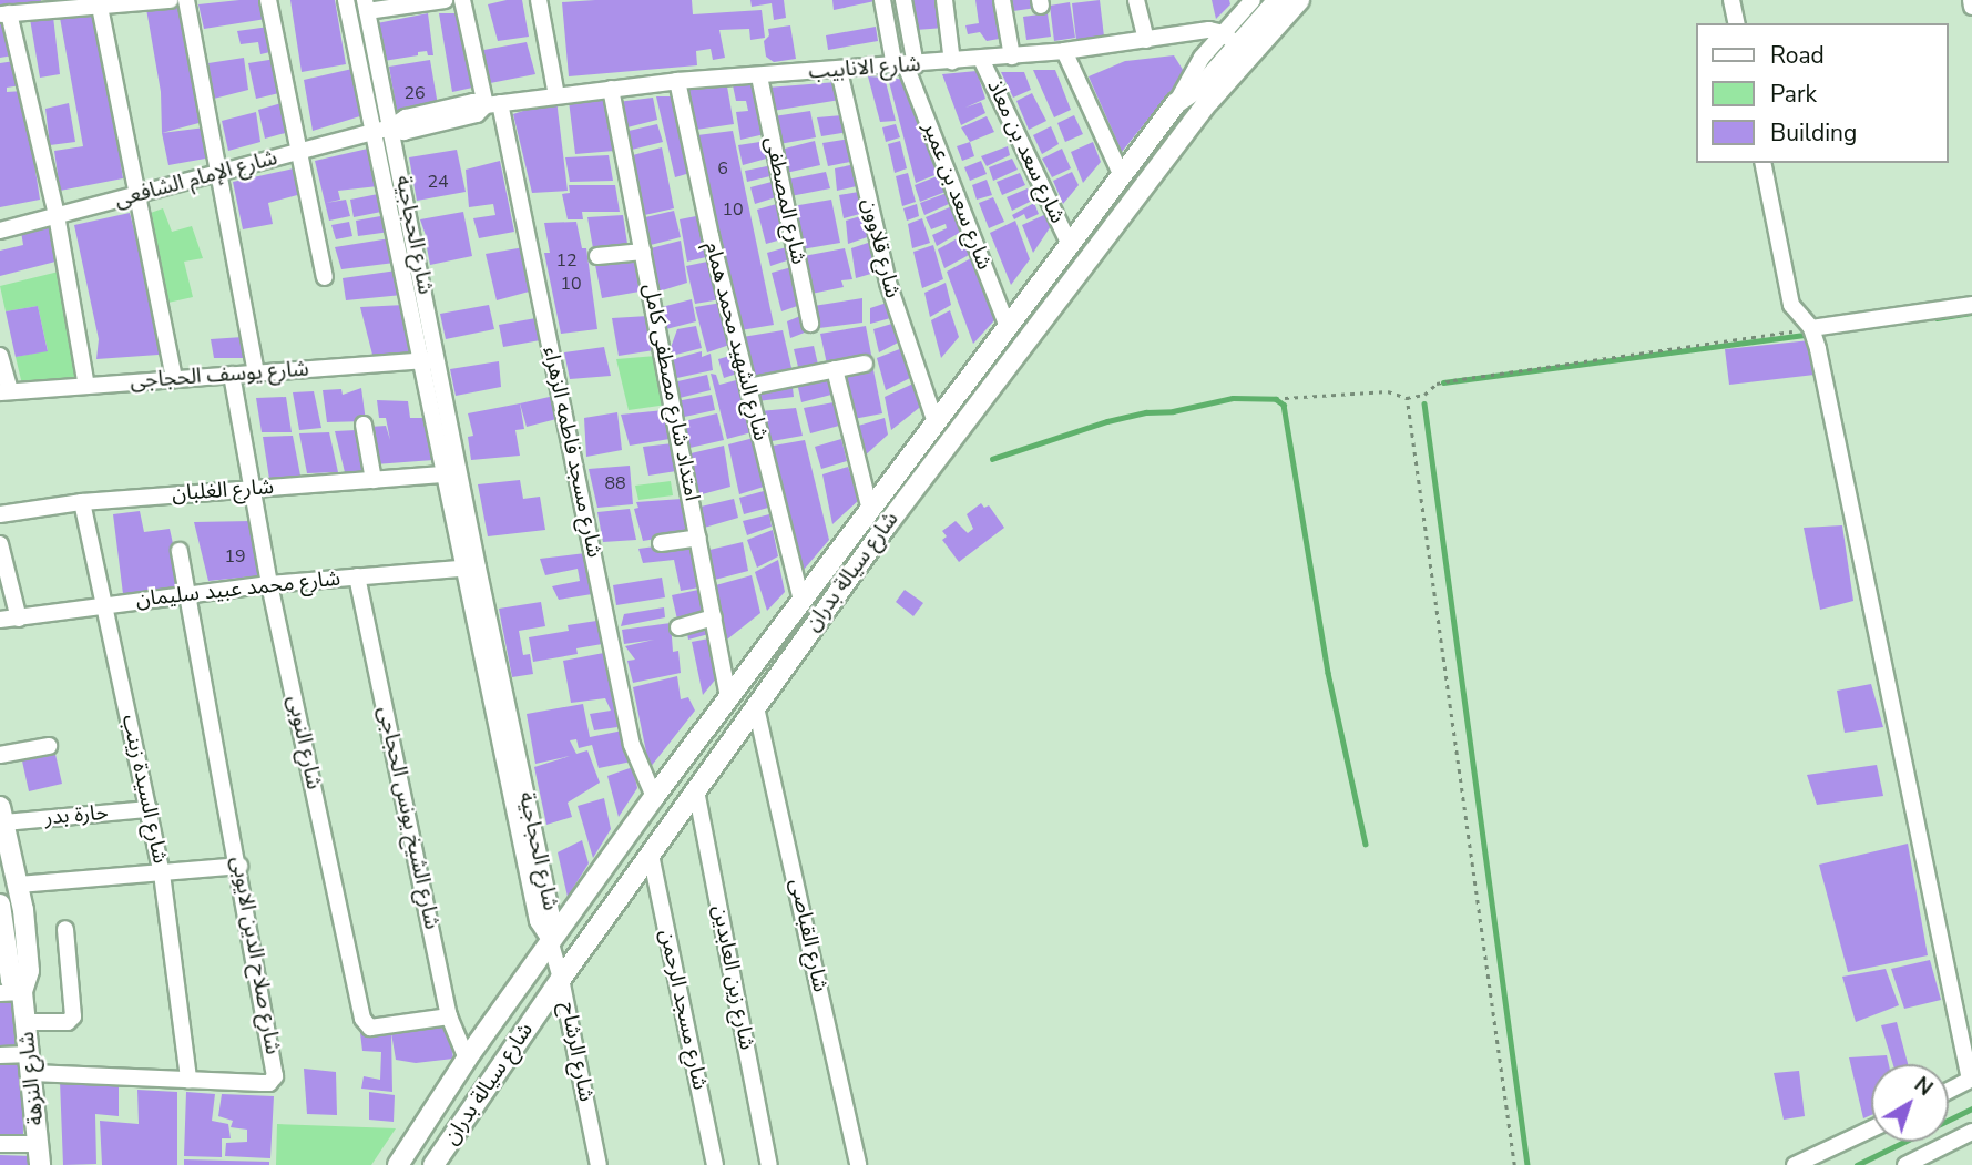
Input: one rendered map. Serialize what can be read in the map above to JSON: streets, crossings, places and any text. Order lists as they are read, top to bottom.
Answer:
{
  "streets": {
    "main road": ["شارع سيالة بدران", "شارع النزهة"],
    "street": [
      "شارع الانابيب",
      "شارع سعد بن معاذ",
      "شارع الإمام الشافعى",
      "شارع سعد بن عمير",
      "شارع المصطفى",
      "شارع الحجاجية",
      "شارع قلاوون",
      "شارع الشهيد محمد همام",
      "شارع يوسف الحجاجى",
      "امتداد شارع مصطفى كامل",
      "شارع مسجد فاطمه الزهراء",
      "شارع الغلبان",
      "شارع محمد عبيد سليمان",
      "شارع النوبى",
      "شارع السيدة زينب",
      "حارة بدر",
      "شارع الشيخ يونس الحجاجى",
      "شارع القباصى",
      "شارع صلاح الدين الايوبى",
      "شارع زين العابدين",
      "شارع مسجد الرحمن",
      "شارع الرشاح"
    ]
  },
  "crossings": [
    ["شارع الانابيب", "شارع سعد بن معاذ"],
    ["شارع الانابيب", "شارع الإمام الشافعى"],
    ["شارع الانابيب", "شارع سعد بن عمير"],
    ["شارع الانابيب", "شارع المصطفى"],
    ["شارع الانابيب", "شارع قلاوون"],
    ["شارع الانابيب", "شارع الشهيد محمد همام"],
    ["شارع الانابيب", "امتداد شارع مصطفى كامل"],
    ["شارع الانابيب", "شارع مسجد فاطمه الزهراء"],
    ["شارع الانابيب", "شارع سيالة بدران"],
    ["شارع سعد بن معاذ", "شارع سيالة بدران"],
    ["شارع الإمام الشافعى", "شارع الحجاجية"],
    ["شارع الإمام الشافعى", "شارع مسجد فاطمه الزهراء"],
    ["شارع سعد بن عمير", "شارع سيالة بدران"],
    ["شارع الحجاجية", "شارع يوسف الحجاجى"],
    ["شارع الحجاجية", "شارع الغلبان"],
    ["شارع الحجاجية", "شارع سيالة بدران"],
    ["شارع الحجاجية", "شارع محمد عبيد سليمان"],
    ["شارع الحجاجية", "شارع الرشاح"],
    ["شارع قلاوون", "شارع سيالة بدران"],
    ["شارع الشهيد محمد همام", "شارع سيالة بدران"],
    ["شارع يوسف الحجاجى", "شارع النوبى"],
    ["امتداد شارع مصطفى كامل", "شارع سيالة بدران"],
    ["شارع مسجد فاطمه الزهراء", "شارع سيالة بدران"],
    ["شارع الغلبان", "شارع النوبى"],
    ["شارع الغلبان", "شارع السيدة زينب"],
    ["شارع سيالة بدران", "شارع الشيخ يونس الحجاجى"],
    ["شارع سيالة بدران", "شارع القباصى"],
    ["شارع سيالة بدران", "شارع زين العابدين"],
    ["شارع سيالة بدران", "شارع مسجد الرحمن"],
    ["شارع سيالة بدران", "شارع الرشاح"],
    ["شارع محمد عبيد سليمان", "شارع النوبى"],
    ["شارع محمد عبيد سليمان", "شارع السيدة زينب"],
    ["شارع محمد عبيد سليمان", "شارع الشيخ يونس الحجاجى"],
    ["شارع محمد عبيد سليمان", "شارع صلاح الدين الايوبى"],
    ["شارع النوبى", "شارع الشيخ يونس الحجاجى"],
    ["شارع السيدة زينب", "حارة بدر"],
    ["شارع السيدة زينب", "شارع صلاح الدين الايوبى"],
    ["حارة بدر", "شارع النزهة"],
    ["شارع صلاح الدين الايوبى", "شارع النزهة"]
  ],
  "house_numbers": [
    "26",
    "6",
    "24",
    "10",
    "12",
    "10",
    "88",
    "19"
  ],
  "legend": ["Road", "Park", "Building"],
  "north": "top right"
}
